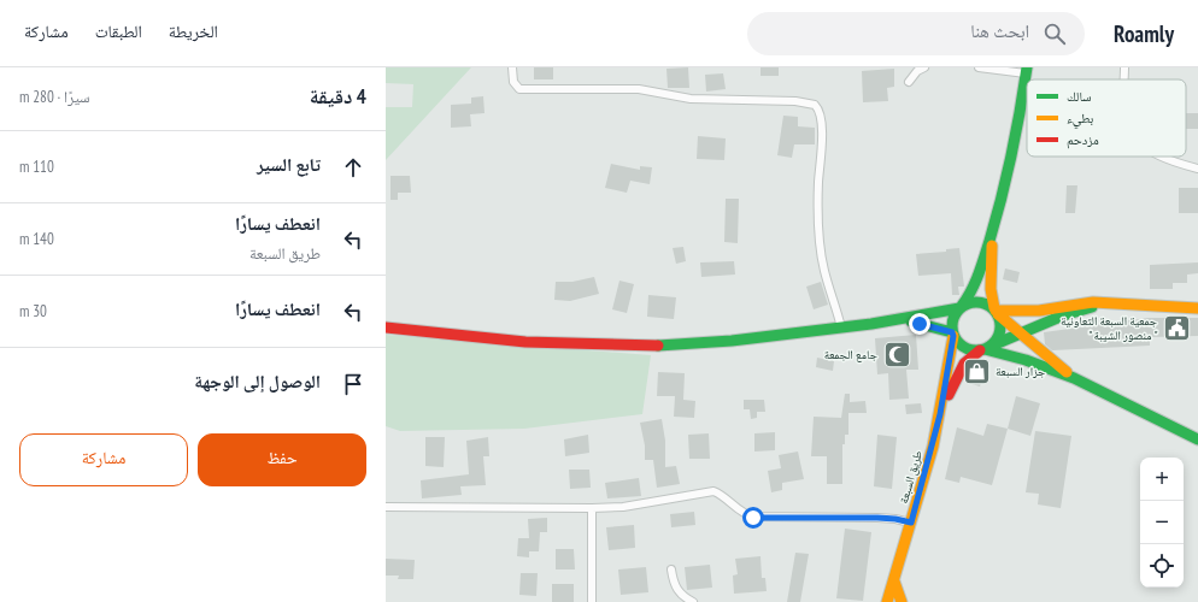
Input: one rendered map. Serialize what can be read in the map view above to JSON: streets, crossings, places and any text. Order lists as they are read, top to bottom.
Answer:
{
  "streets": {
    "street": ["طريق السبعة"]
  },
  "places": {
    "public building": ["جمعية السبعة التعاونية \" منصور الشيبة \""],
    "mosque": ["جامع الجمعة"],
    "shop": ["جزار السبعة"]
  },
  "legend": ["سالك", "بطيء", "مزدحم"],
  "page": {
    "header": "Roamly",
    "search": "ابحث هنا",
    "nav": ["الخريطة", "الطبقات", "مشاركة"],
    "heading": ["4 دقيقة", "سيرًا · 280 m"],
    "list": [
      ["تابع السير", "110 m"],
      ["انعطف يسارًا", "طريق السبعة", "140 m"],
      ["انعطف يسارًا", "30 m"],
      "الوصول إلى الوجهة"
    ],
    "buttons": ["حفظ", "مشاركة"],
    "map_buttons": ["+", "−"]
  }
}
